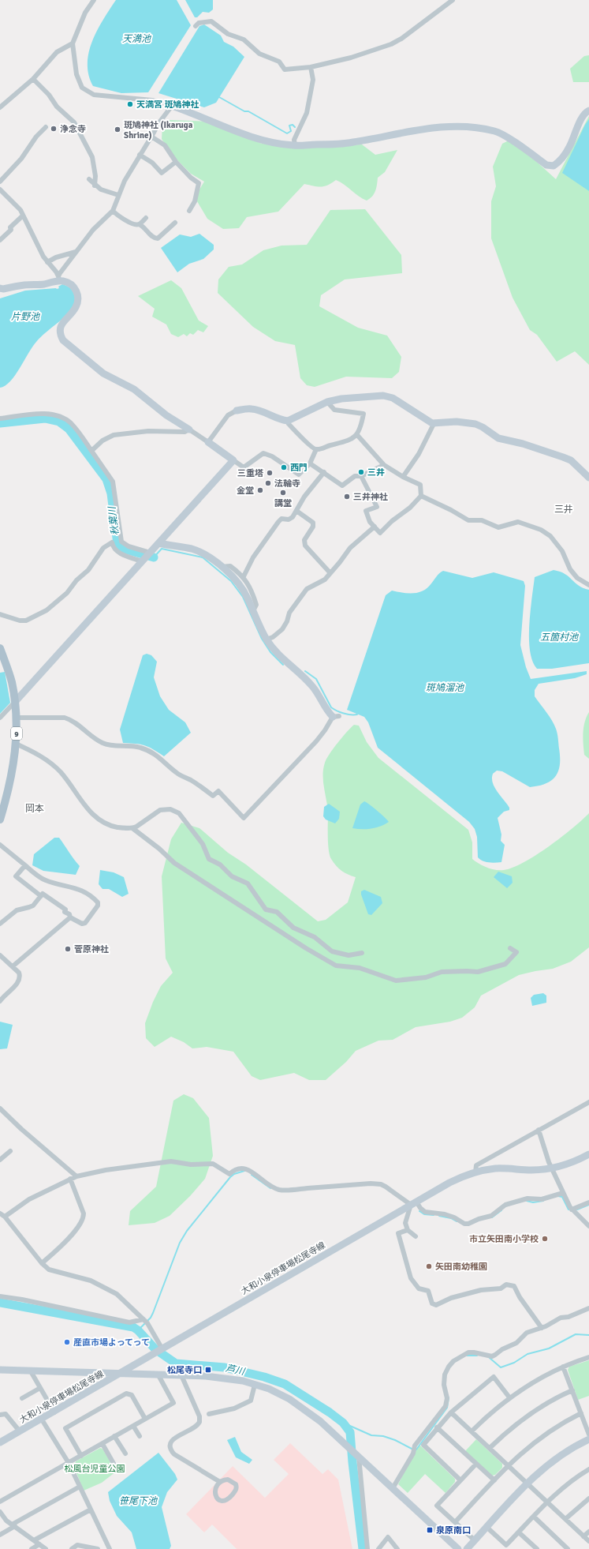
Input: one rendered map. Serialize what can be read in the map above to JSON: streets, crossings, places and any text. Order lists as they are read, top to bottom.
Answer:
{
  "streets": {
    "main road": ["9"],
    "street": ["大和小泉停車場松尾寺線"]
  },
  "districts": ["三井", "岡本"],
  "water": [
    "天満池",
    "片野池",
    "秋葉川",
    "五箇村池",
    "斑鳩溜池",
    "芦川",
    "笹尾下池"
  ],
  "parks": ["松風台児童公園"],
  "places": {
    "other": [
      "天満宮 斑鳩神社",
      "浄念寺",
      "斑鳩神社 (Ikaruga Shrine)",
      "西門",
      "三井",
      "三重塔",
      "法輪寺",
      "金堂",
      "講堂",
      "三井神社",
      "菅原神社",
      "市立矢田南小学校",
      "矢田南幼稚園",
      "産直市場よってって"
    ],
    "transit": ["松尾寺口", "泉原南口"]
  }
}
